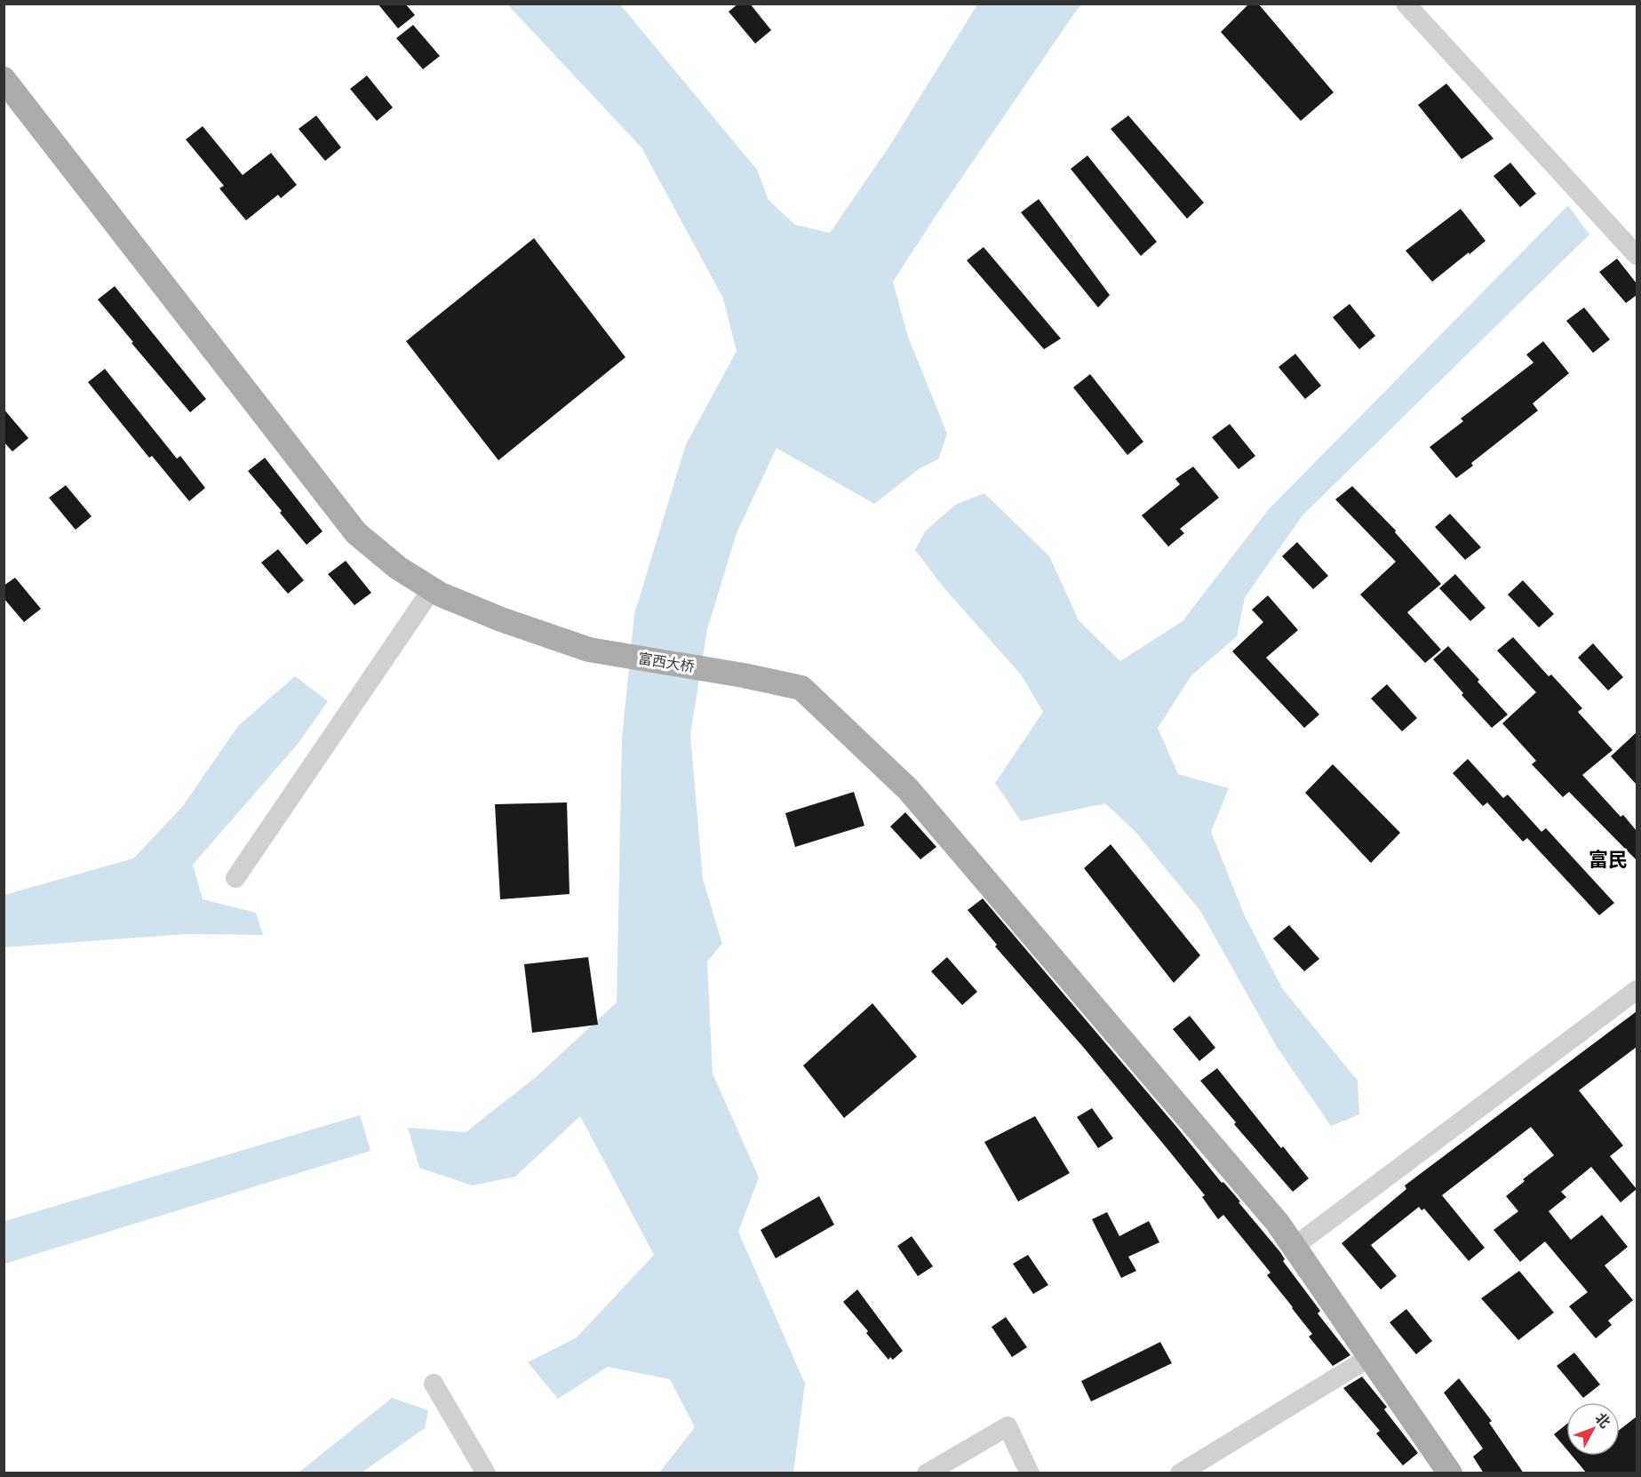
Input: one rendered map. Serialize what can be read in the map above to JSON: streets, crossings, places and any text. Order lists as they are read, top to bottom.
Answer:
{
  "streets": {
    "main road": ["富西大桥"]
  },
  "districts": ["富民"],
  "north": "top right"
}
